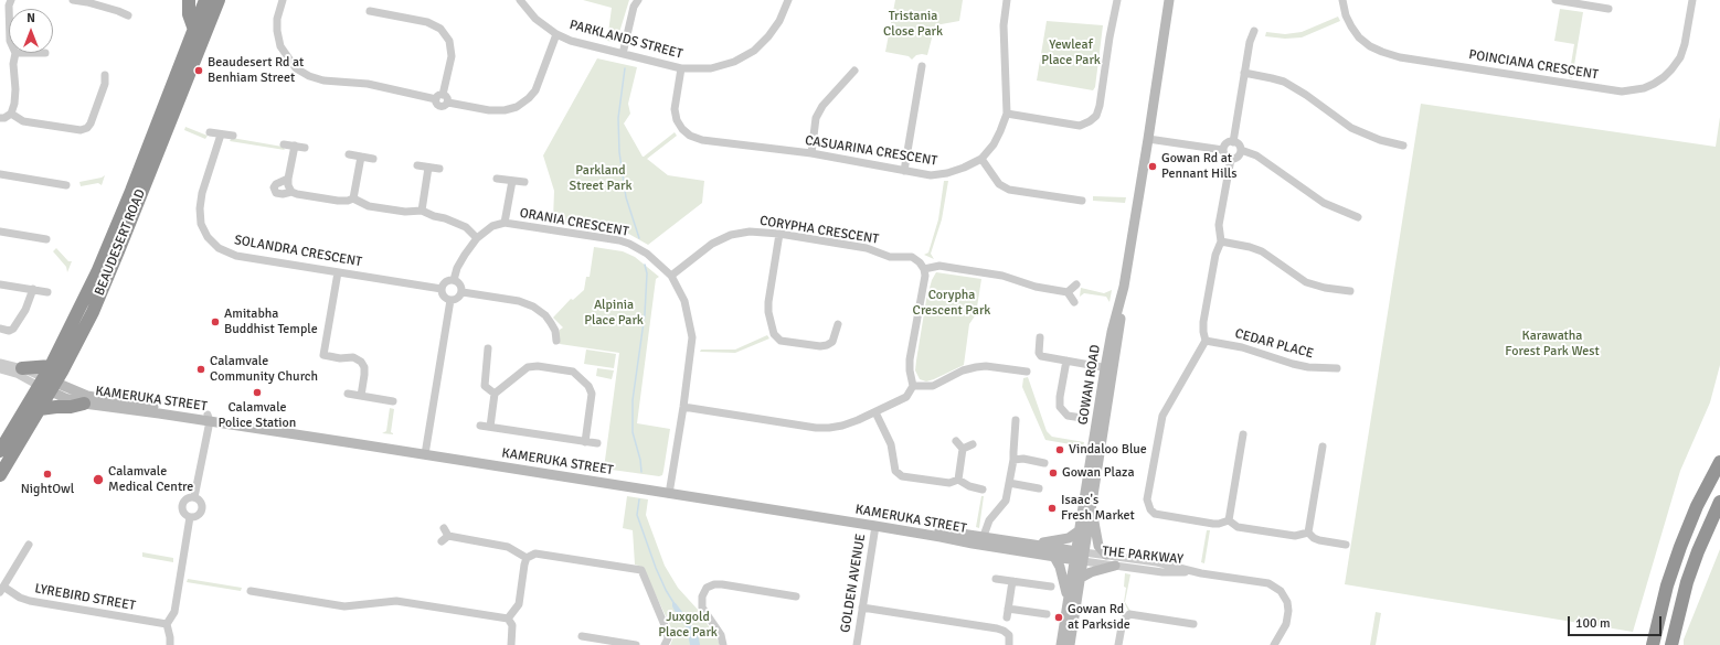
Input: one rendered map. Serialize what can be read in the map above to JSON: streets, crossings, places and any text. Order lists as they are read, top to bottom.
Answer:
{
  "streets": {
    "highway": ["BEAUDESERT ROAD"],
    "street": [
      "PARKLANDS STREET",
      "POINCIANA CRESCENT",
      "CASUARINA CRESCENT",
      "ORANIA CRESCENT",
      "CORYPHA CRESCENT",
      "SOLANDRA CRESCENT",
      "CEDAR PLACE",
      "GOWAN ROAD",
      "KAMERUKA STREET",
      "THE PARKWAY",
      "GOLDEN AVENUE",
      "LYREBIRD STREET"
    ]
  },
  "crossings": [
    ["PARKLANDS STREET", "CASUARINA CRESCENT"],
    ["ORANIA CRESCENT", "CORYPHA CRESCENT"],
    ["ORANIA CRESCENT", "SOLANDRA CRESCENT"],
    ["ORANIA CRESCENT", "KAMERUKA STREET"],
    ["BEAUDESERT ROAD", "KAMERUKA STREET"],
    ["GOWAN ROAD", "KAMERUKA STREET"],
    ["GOWAN ROAD", "THE PARKWAY"],
    ["KAMERUKA STREET", "THE PARKWAY"],
    ["KAMERUKA STREET", "GOLDEN AVENUE"]
  ],
  "parks": [
    "Tristania Close Park",
    "Yewleaf Place Park",
    "Parkland Street Park",
    "Corypha Crescent Park",
    "Alpinia Place Park",
    "Karawatha Forest Park West",
    "Juxgold Place Park"
  ],
  "places": [
    "Beaudesert Rd at Benhiam Street",
    "Gowan Rd at Pennant Hills",
    "Amitabha Buddhist Temple",
    "Calamvale Community Church",
    "Calamvale Police Station",
    "Vindaloo Blue",
    "Gowan Plaza",
    "NightOwl",
    "Calamvale Medical Centre",
    "Isaac's Fresh Market",
    "Gowan Rd at Parkside"
  ],
  "scale_bar": "100 m",
  "north": "top"
}
